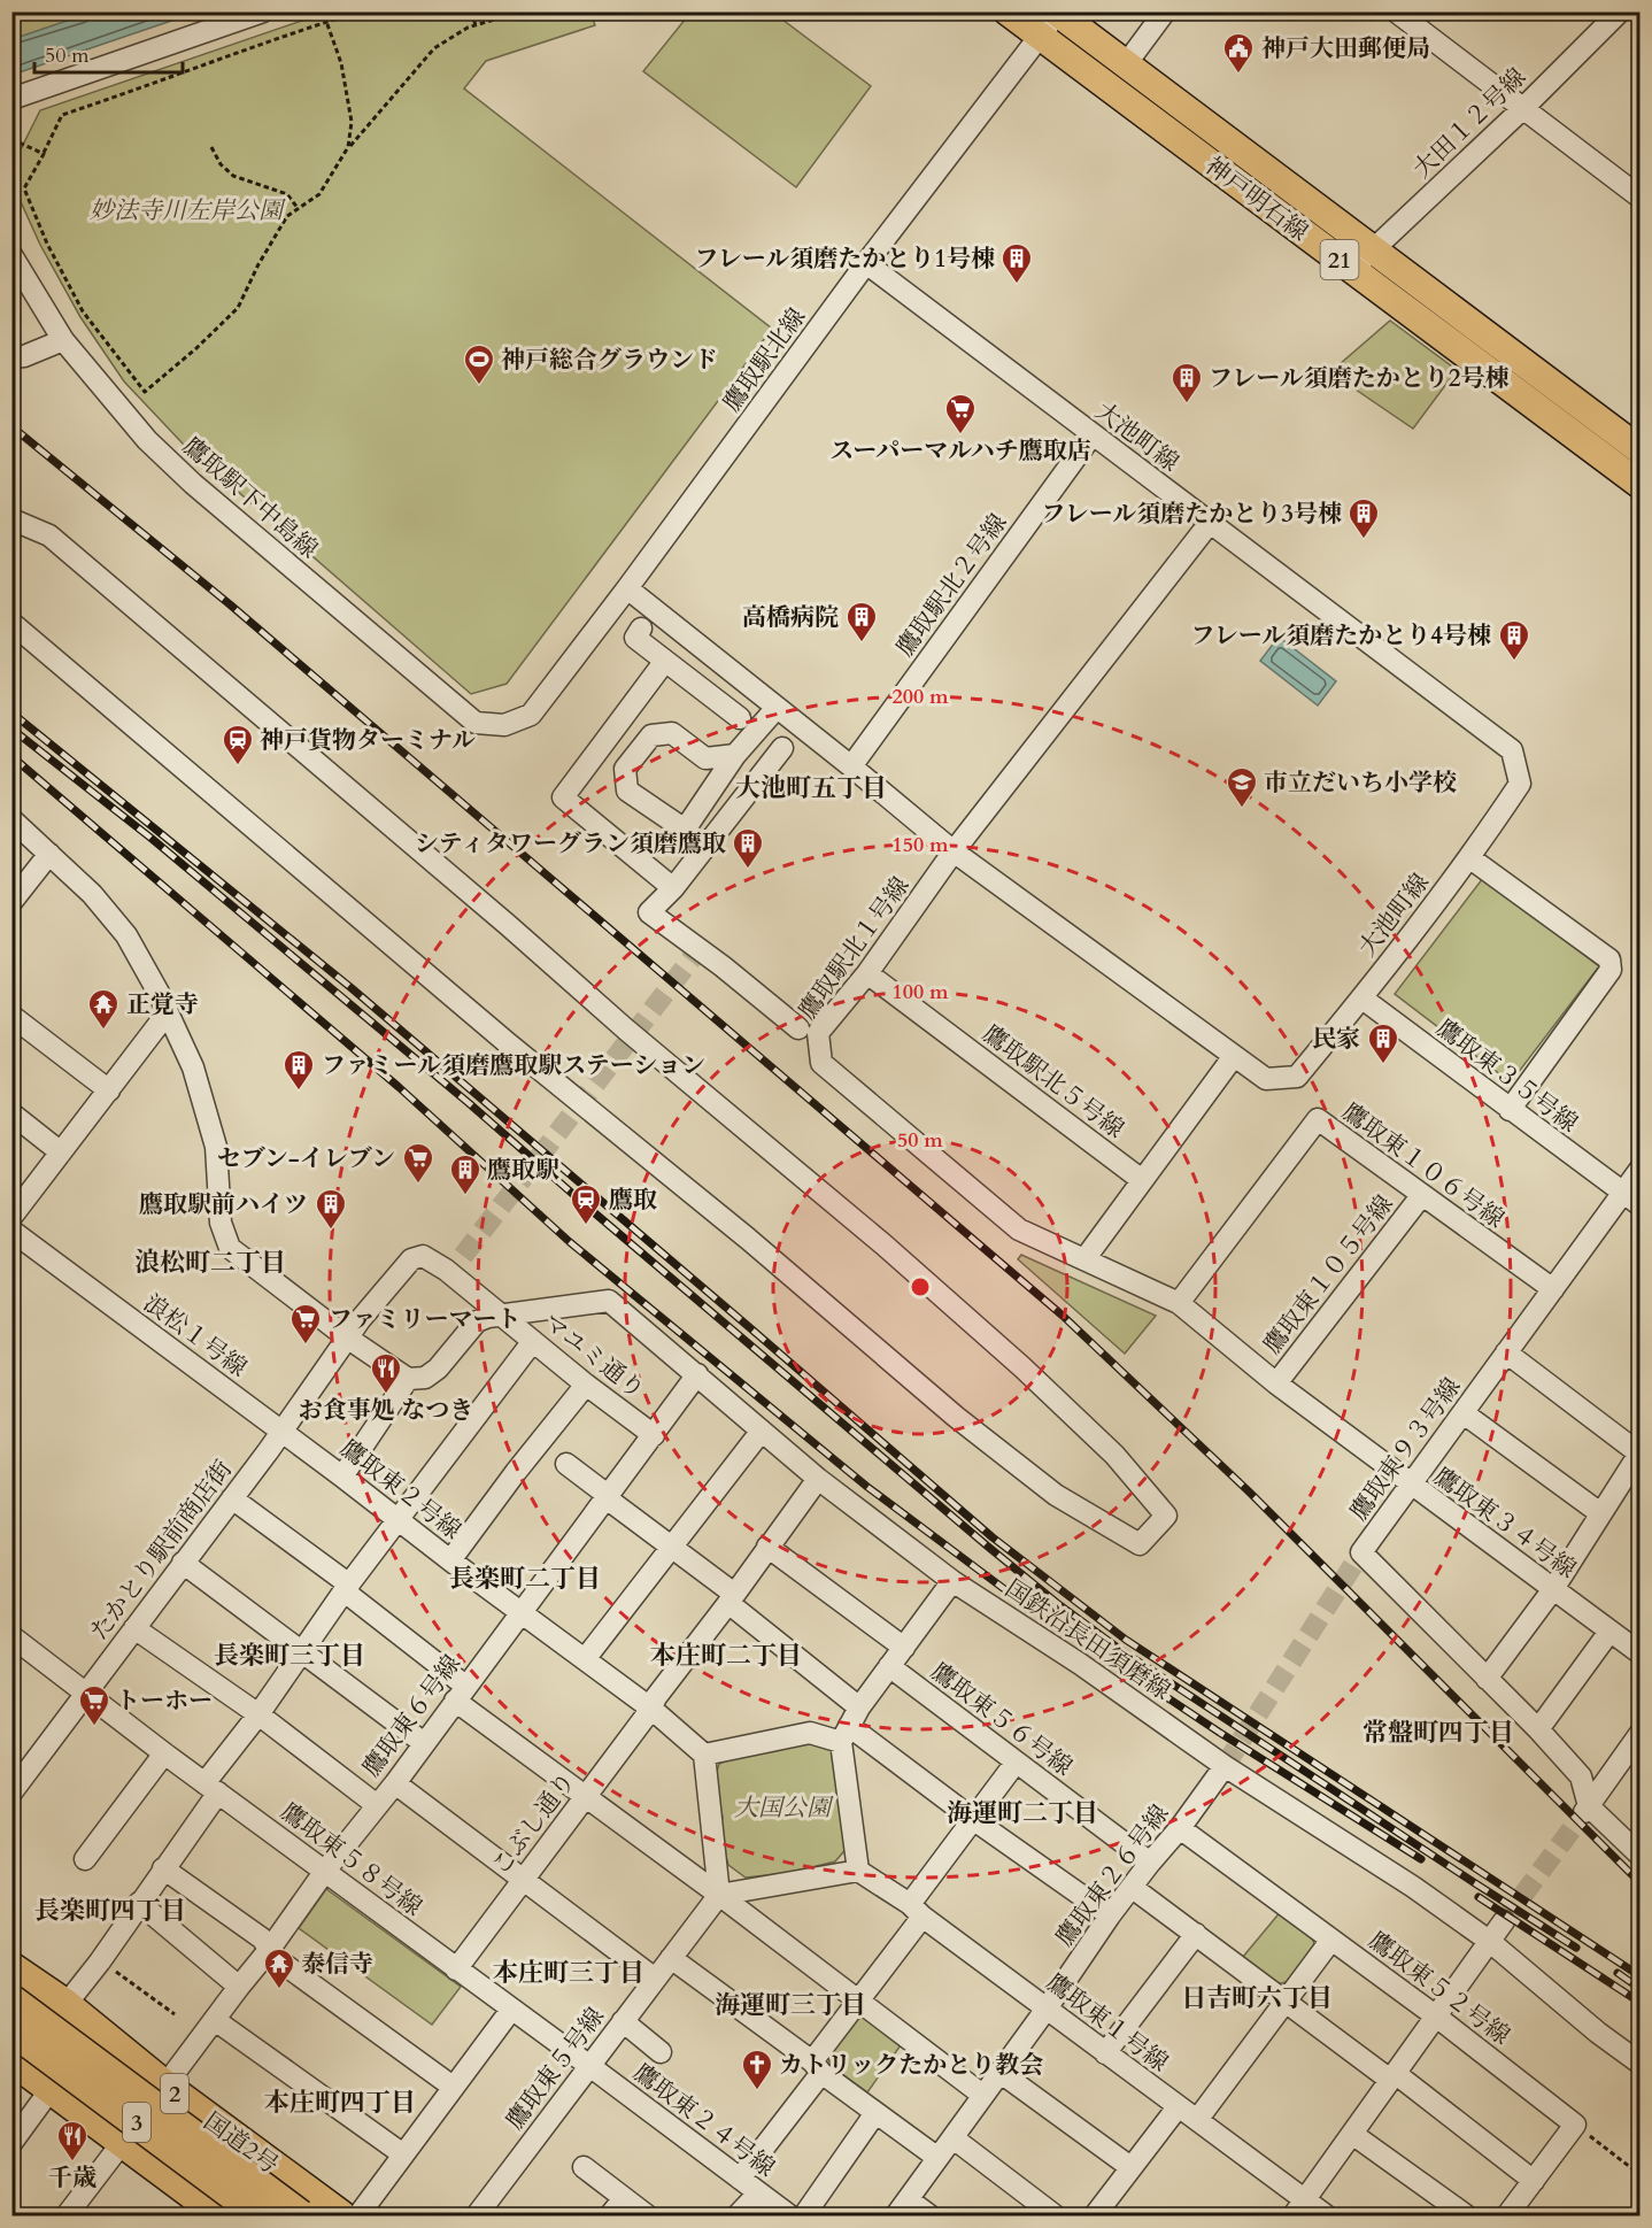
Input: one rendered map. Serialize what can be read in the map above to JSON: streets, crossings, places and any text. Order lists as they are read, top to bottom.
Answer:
{
  "streets": {
    "highway": ["2", "3", "国道2号"],
    "main road": ["神戸明石線", "21"],
    "street": [
      "大田１２号線",
      "鷹取駅北線",
      "大池町線",
      "鷹取駅下中島線",
      "鷹取駅北２号線",
      "鷹取駅北１号線",
      "鷹取東３５号線",
      "鷹取駅北５号線",
      "鷹取東１０６号線",
      "鷹取東１０５号線",
      "浪松１号線",
      "マユミ通り",
      "鷹取東９３号線",
      "鷹取東２号線",
      "鷹取東３４号線",
      "たかとり駅前商店街",
      "国鉄沿長田須磨線",
      "鷹取東６号線",
      "鷹取東５６号線",
      "こぶし通り",
      "鷹取東５８号線",
      "鷹取東２６号線",
      "鷹取東５２号線",
      "鷹取東１号線",
      "鷹取東５号線",
      "鷹取東２４号線"
    ]
  },
  "crossings": [
    ["大田１２号線", "神戸明石線"],
    ["神戸明石線", "鷹取駅北線"],
    ["鷹取駅北線", "大池町線"],
    ["鷹取駅北線", "鷹取駅下中島線"],
    ["大池町線", "鷹取駅北２号線"],
    ["大池町線", "鷹取駅北１号線"],
    ["大池町線", "鷹取東３５号線"],
    ["鷹取駅北１号線", "鷹取駅北５号線"],
    ["鷹取駅北１号線", "鷹取東１０６号線"],
    ["鷹取駅北１号線", "鷹取東３４号線"],
    ["鷹取東３５号線", "鷹取東９３号線"],
    ["鷹取東１０６号線", "鷹取東１０５号線"],
    ["鷹取東１０６号線", "鷹取東９３号線"],
    ["鷹取東１０６号線", "鷹取東３４号線"],
    ["鷹取東１０５号線", "鷹取東３４号線"],
    ["浪松１号線", "鷹取東２号線"],
    ["浪松１号線", "たかとり駅前商店街"],
    ["マユミ通り", "国鉄沿長田須磨線"],
    ["マユミ通り", "鷹取東６号線"],
    ["鷹取東９３号線", "鷹取東３４号線"],
    ["鷹取東２号線", "たかとり駅前商店街"],
    ["鷹取東２号線", "鷹取東６号線"],
    ["鷹取東２号線", "こぶし通り"],
    ["たかとり駅前商店街", "鷹取東５８号線"],
    ["国鉄沿長田須磨線", "鷹取東６号線"],
    ["国鉄沿長田須磨線", "こぶし通り"],
    ["国鉄沿長田須磨線", "鷹取東２６号線"],
    ["鷹取東６号線", "鷹取東５８号線"],
    ["鷹取東６号線", "国道2号"],
    ["鷹取東５６号線", "鷹取東２６号線"],
    ["こぶし通り", "鷹取東５８号線"],
    ["鷹取東５８号線", "鷹取東５号線"],
    ["鷹取東５８号線", "鷹取東２４号線"],
    ["鷹取東２６号線", "鷹取東５２号線"],
    ["鷹取東２６号線", "鷹取東１号線"],
    ["鷹取東５号線", "鷹取東２４号線"]
  ],
  "districts": [
    "大池町五丁目",
    "浪松町二丁目",
    "長楽町二丁目",
    "長楽町三丁目",
    "本庄町二丁目",
    "常盤町四丁目",
    "海運町二丁目",
    "長楽町四丁目",
    "本庄町三丁目",
    "日吉町六丁目",
    "海運町三丁目",
    "本庄町四丁目"
  ],
  "parks": ["妙法寺川左岸公園", "大国公園"],
  "places": {
    "public building": ["神戸大田郵便局"],
    "building": [
      "フレール須磨たかとり1号棟",
      "フレール須磨たかとり2号棟",
      "フレール須磨たかとり3号棟",
      "高橋病院",
      "フレール須磨たかとり4号棟",
      "シティタワーグラン須磨鷹取",
      "民家",
      "ファミール須磨鷹取駅ステーション",
      "鷹取駅",
      "鷹取駅前ハイツ"
    ],
    "sports": ["神戸総合グラウンド"],
    "supermarket": [
      "スーパーマルハチ鷹取店",
      "セブン-イレブン",
      "ファミリーマート",
      "トーホー"
    ],
    "station": ["神戸貨物ターミナル", "鷹取"],
    "school or university": ["市立だいち小学校"],
    "temple": ["正覚寺", "泰信寺"],
    "restaurant": ["お食事処 なつき", "千歳"],
    "church": ["カトリックたかとり教会"]
  },
  "scale_bar": "50 m",
  "rings": [
    "200 m",
    "150 m",
    "100 m",
    "50 m"
  ]
}
